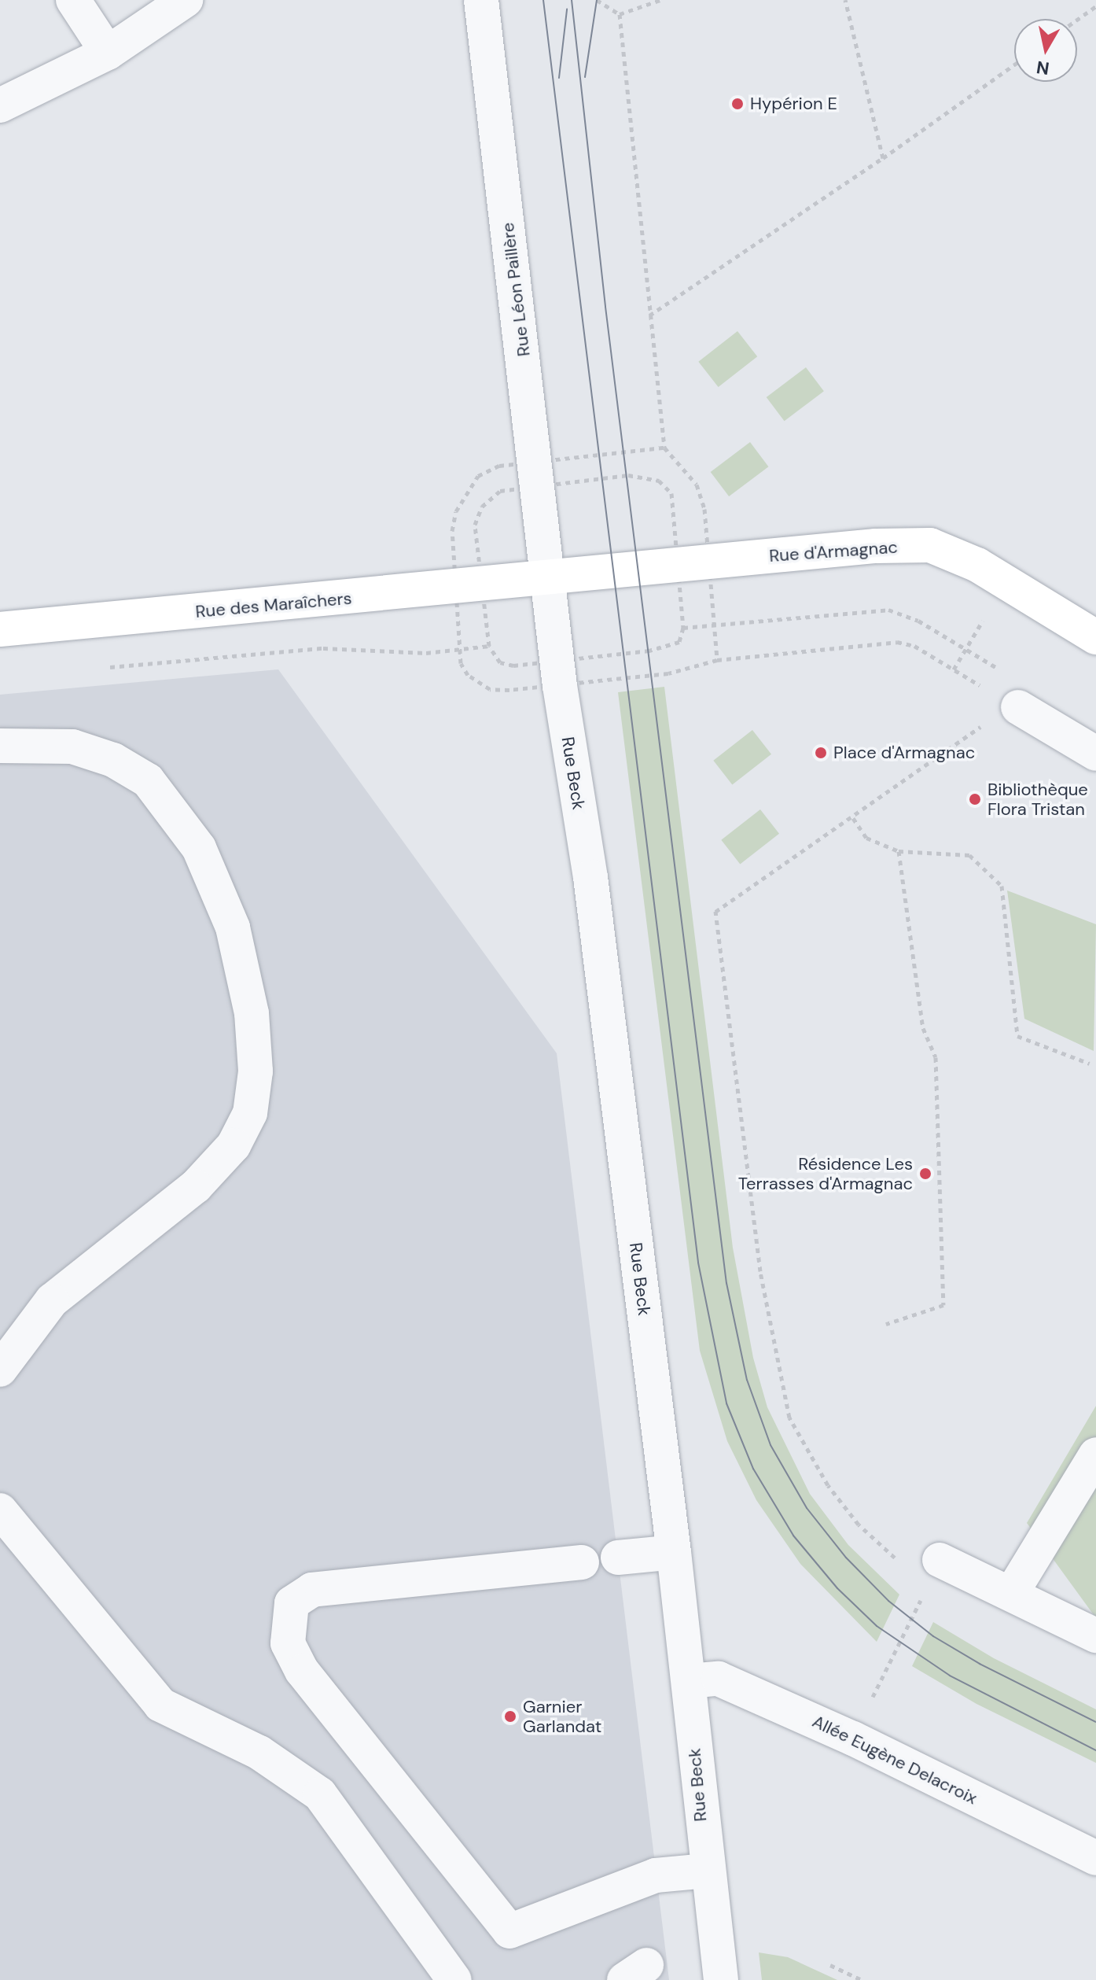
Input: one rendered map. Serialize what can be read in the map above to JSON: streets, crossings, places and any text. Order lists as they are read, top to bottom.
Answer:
{
  "streets": {
    "main road": ["Rue d'Armagnac", "Rue des Maraîchers"],
    "street": ["Rue Léon Paillère", "Rue Beck", "Allée Eugène Delacroix"]
  },
  "crossings": [
    ["Rue Léon Paillère", "Rue d'Armagnac"],
    ["Rue Léon Paillère", "Rue des Maraîchers"],
    ["Rue Léon Paillère", "Rue Beck"],
    ["Rue d'Armagnac", "Rue des Maraîchers"],
    ["Rue d'Armagnac", "Rue Beck"],
    ["Rue des Maraîchers", "Rue Beck"],
    ["Rue Beck", "Allée Eugène Delacroix"]
  ],
  "places": [
    "Hypérion E",
    "Place d'Armagnac",
    "Bibliothèque Flora Tristan",
    "Résidence Les Terrasses d'Armagnac",
    "Garnier Garlandat"
  ],
  "north": "bottom"
}
